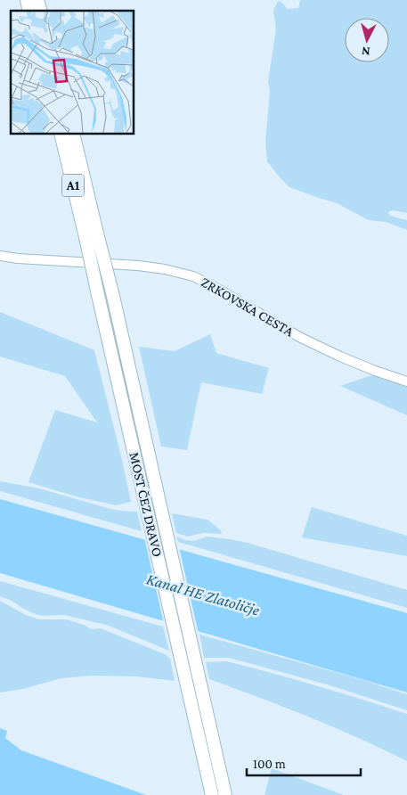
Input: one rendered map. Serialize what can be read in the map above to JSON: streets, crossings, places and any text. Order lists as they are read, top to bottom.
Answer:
{
  "streets": {
    "highway": ["A1", "MOST ČEZ DRAVO"],
    "street": ["ZRKOVSKA CESTA"]
  },
  "water": ["Kanal HE Zlatoličje"],
  "scale_bar": "100 m",
  "north": "bottom"
}
